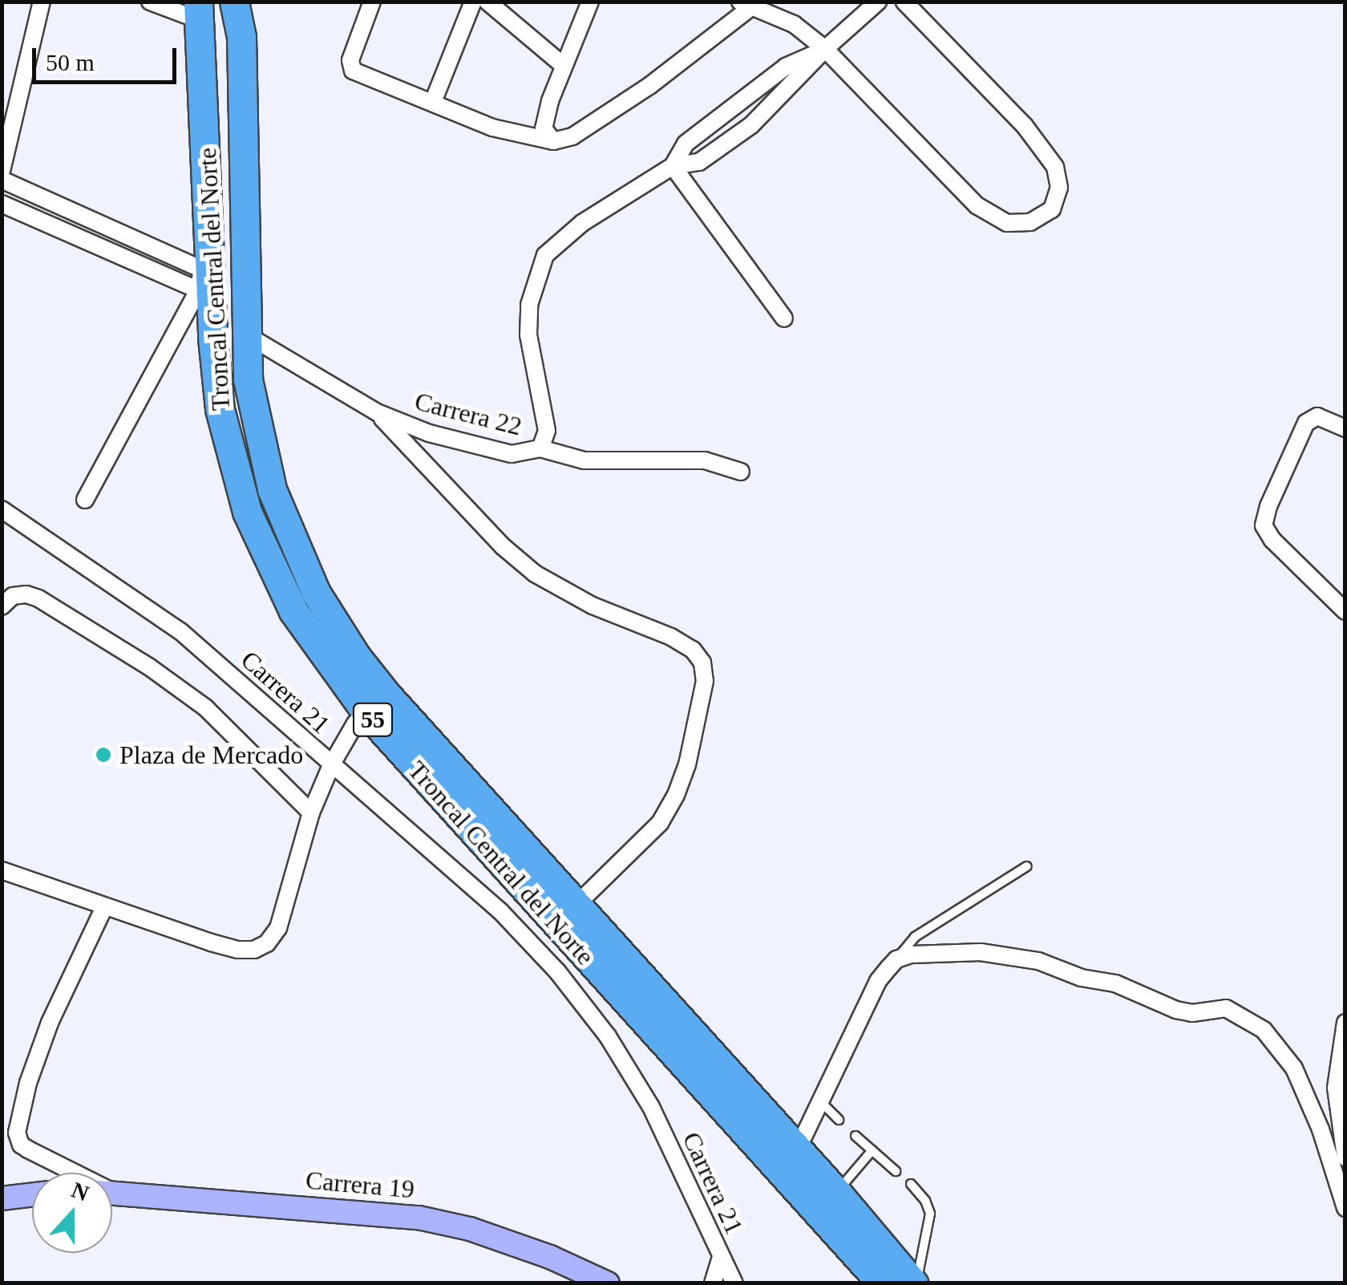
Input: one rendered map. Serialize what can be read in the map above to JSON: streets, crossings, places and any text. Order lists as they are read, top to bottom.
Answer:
{
  "streets": {
    "highway": ["Troncal Central del Norte", "55"],
    "street": ["Carrera 22", "Carrera 21", "Carrera 19"]
  },
  "crossings": [
    ["Troncal Central del Norte", "Carrera 22"]
  ],
  "places": ["Plaza de Mercado"],
  "scale_bar": "50 m",
  "north": "top"
}
